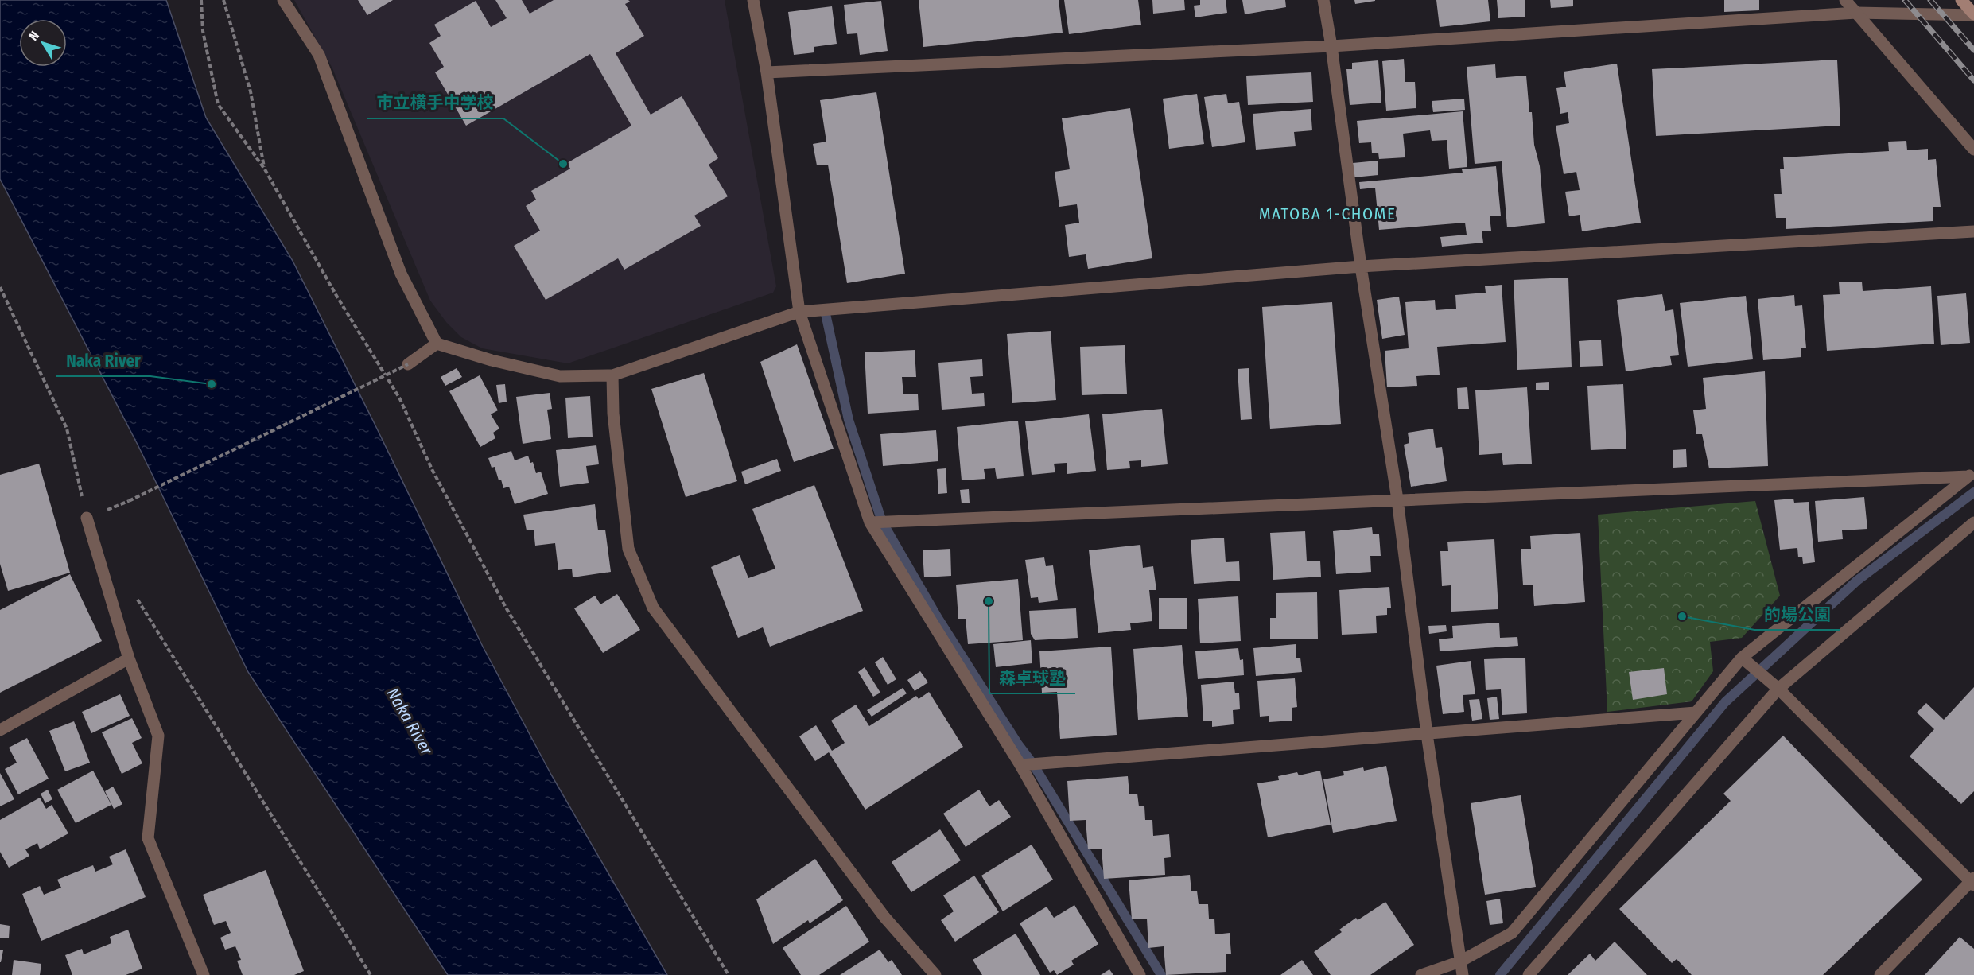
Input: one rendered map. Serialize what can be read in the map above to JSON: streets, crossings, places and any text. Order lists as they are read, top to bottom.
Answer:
{
  "districts": ["MATOBA 1-CHOME"],
  "water": ["Naka River"],
  "places": [
    "市立横手中学校",
    "Naka River",
    "森卓球塾",
    "的場公園"
  ],
  "north": "top left"
}
